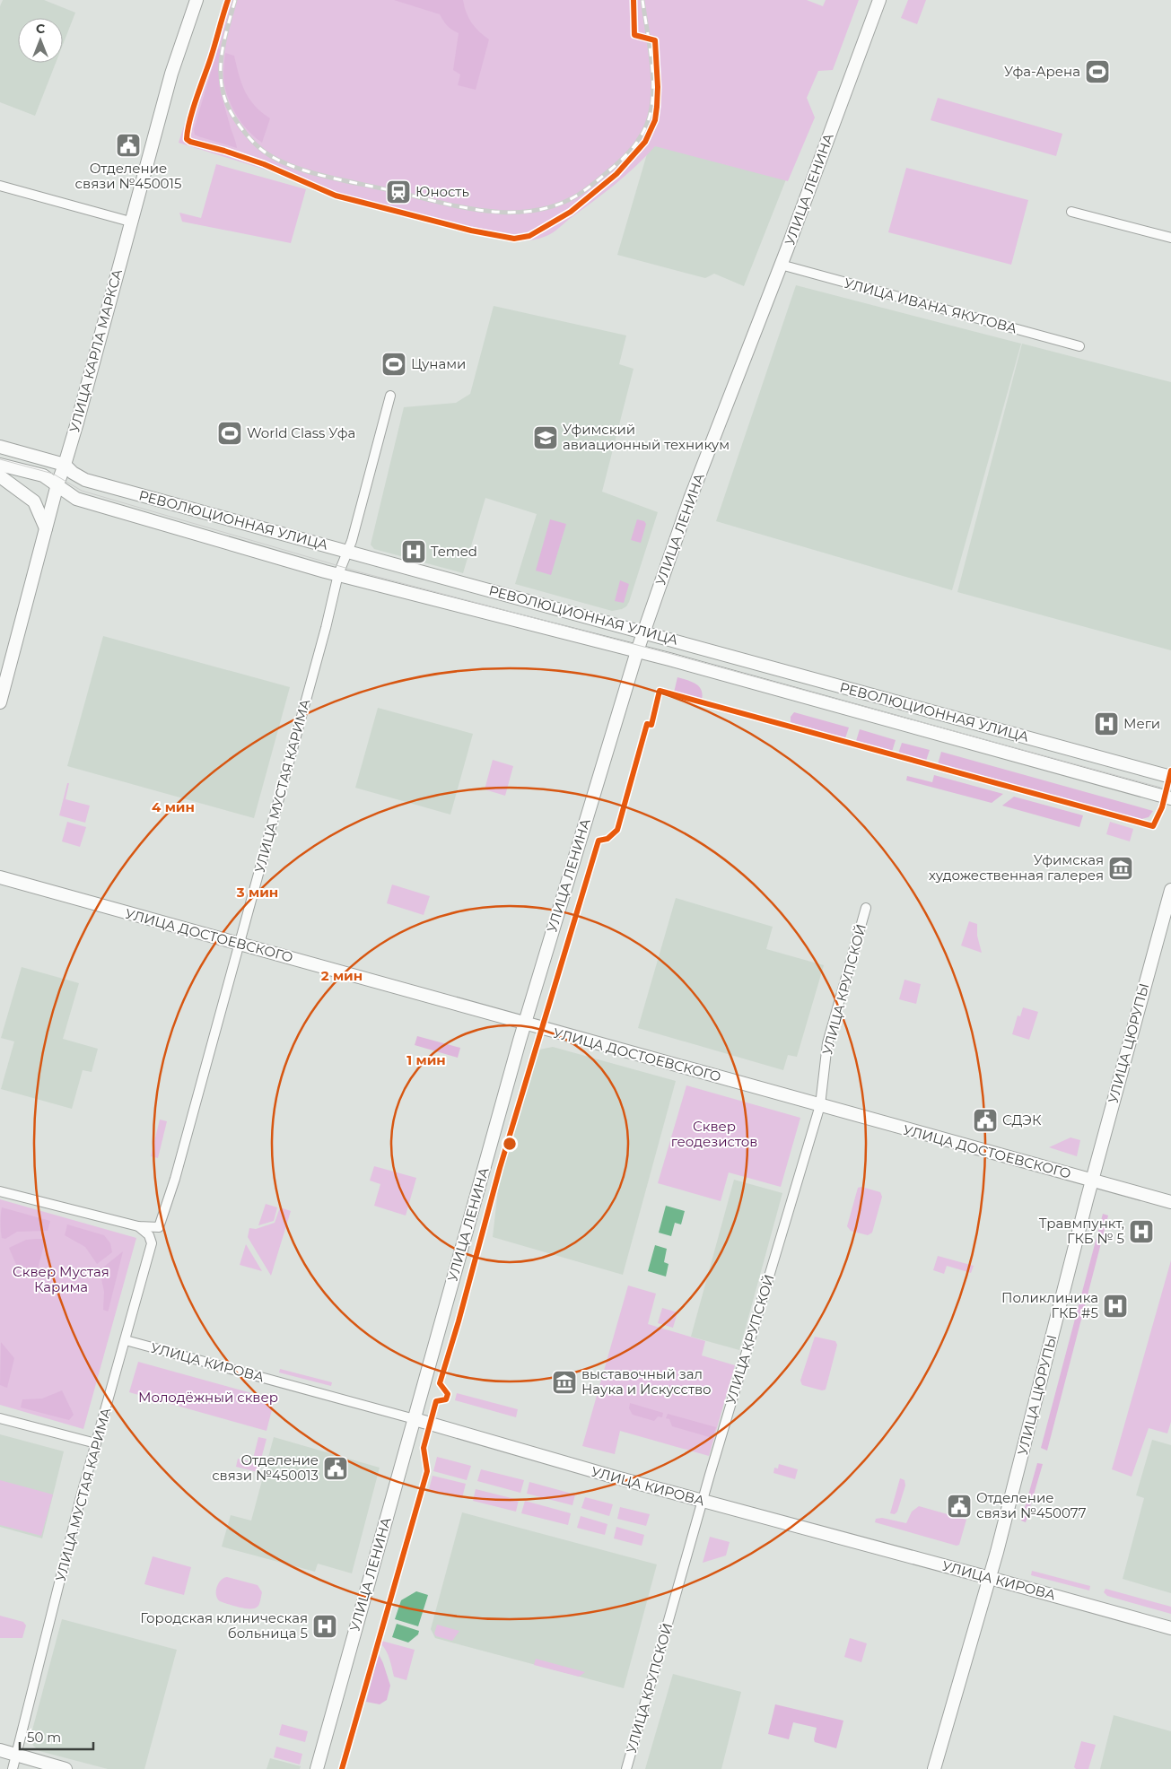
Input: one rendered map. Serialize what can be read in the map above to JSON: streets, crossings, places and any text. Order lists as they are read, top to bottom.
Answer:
{
  "streets": {
    "main road": [
      "УЛИЦА ЛЕНИНА",
      "УЛИЦА КАРЛА МАРКСА",
      "РЕВОЛЮЦИОННАЯ УЛИЦА",
      "УЛИЦА ДОСТОЕВСКОГО",
      "УЛИЦА ЦЮРУПЫ",
      "УЛИЦА КИРОВА"
    ],
    "street": ["УЛИЦА ИВАНА ЯКУТОВА", "УЛИЦА МУСТАЯ КАРИМА", "УЛИЦА КРУПСКОЙ"]
  },
  "crossings": [
    ["УЛИЦА ЛЕНИНА", "УЛИЦА ИВАНА ЯКУТОВА"],
    ["УЛИЦА ЛЕНИНА", "РЕВОЛЮЦИОННАЯ УЛИЦА"],
    ["УЛИЦА ЛЕНИНА", "УЛИЦА ДОСТОЕВСКОГО"],
    ["УЛИЦА ЛЕНИНА", "УЛИЦА КИРОВА"],
    ["УЛИЦА КАРЛА МАРКСА", "РЕВОЛЮЦИОННАЯ УЛИЦА"],
    ["РЕВОЛЮЦИОННАЯ УЛИЦА", "УЛИЦА МУСТАЯ КАРИМА"],
    ["УЛИЦА МУСТАЯ КАРИМА", "УЛИЦА ДОСТОЕВСКОГО"],
    ["УЛИЦА МУСТАЯ КАРИМА", "УЛИЦА КИРОВА"],
    ["УЛИЦА ДОСТОЕВСКОГО", "УЛИЦА КРУПСКОЙ"],
    ["УЛИЦА ДОСТОЕВСКОГО", "УЛИЦА ЦЮРУПЫ"],
    ["УЛИЦА КРУПСКОЙ", "УЛИЦА КИРОВА"],
    ["УЛИЦА ЦЮРУПЫ", "УЛИЦА КИРОВА"]
  ],
  "parks": ["Сквер геодезистов", "Сквер Мустая Карима", "Молодёжный сквер"],
  "places": {
    "sports": ["Уфа-Арена", "Цунами", "World Class Уфа"],
    "public building": [
      "Отделение связи №450015",
      "СДЭК",
      "Отделение связи №450013",
      "Отделение связи №450077"
    ],
    "station": ["Юность"],
    "school or university": ["Уфимский авиационный техникум"],
    "hospital": [
      "Temed",
      "Меги",
      "Травмпункт, ГКБ № 5",
      "Поликлиника ГКБ #5",
      "Городская клиническая больница 5"
    ],
    "museum": ["Уфимская художественная галерея", "выставочный зал Наука и Искусство"]
  },
  "scale_bar": "50 m",
  "north": "top",
  "rings": [
    "4 мин",
    "3 мин",
    "2 мин",
    "1 мин"
  ]
}
